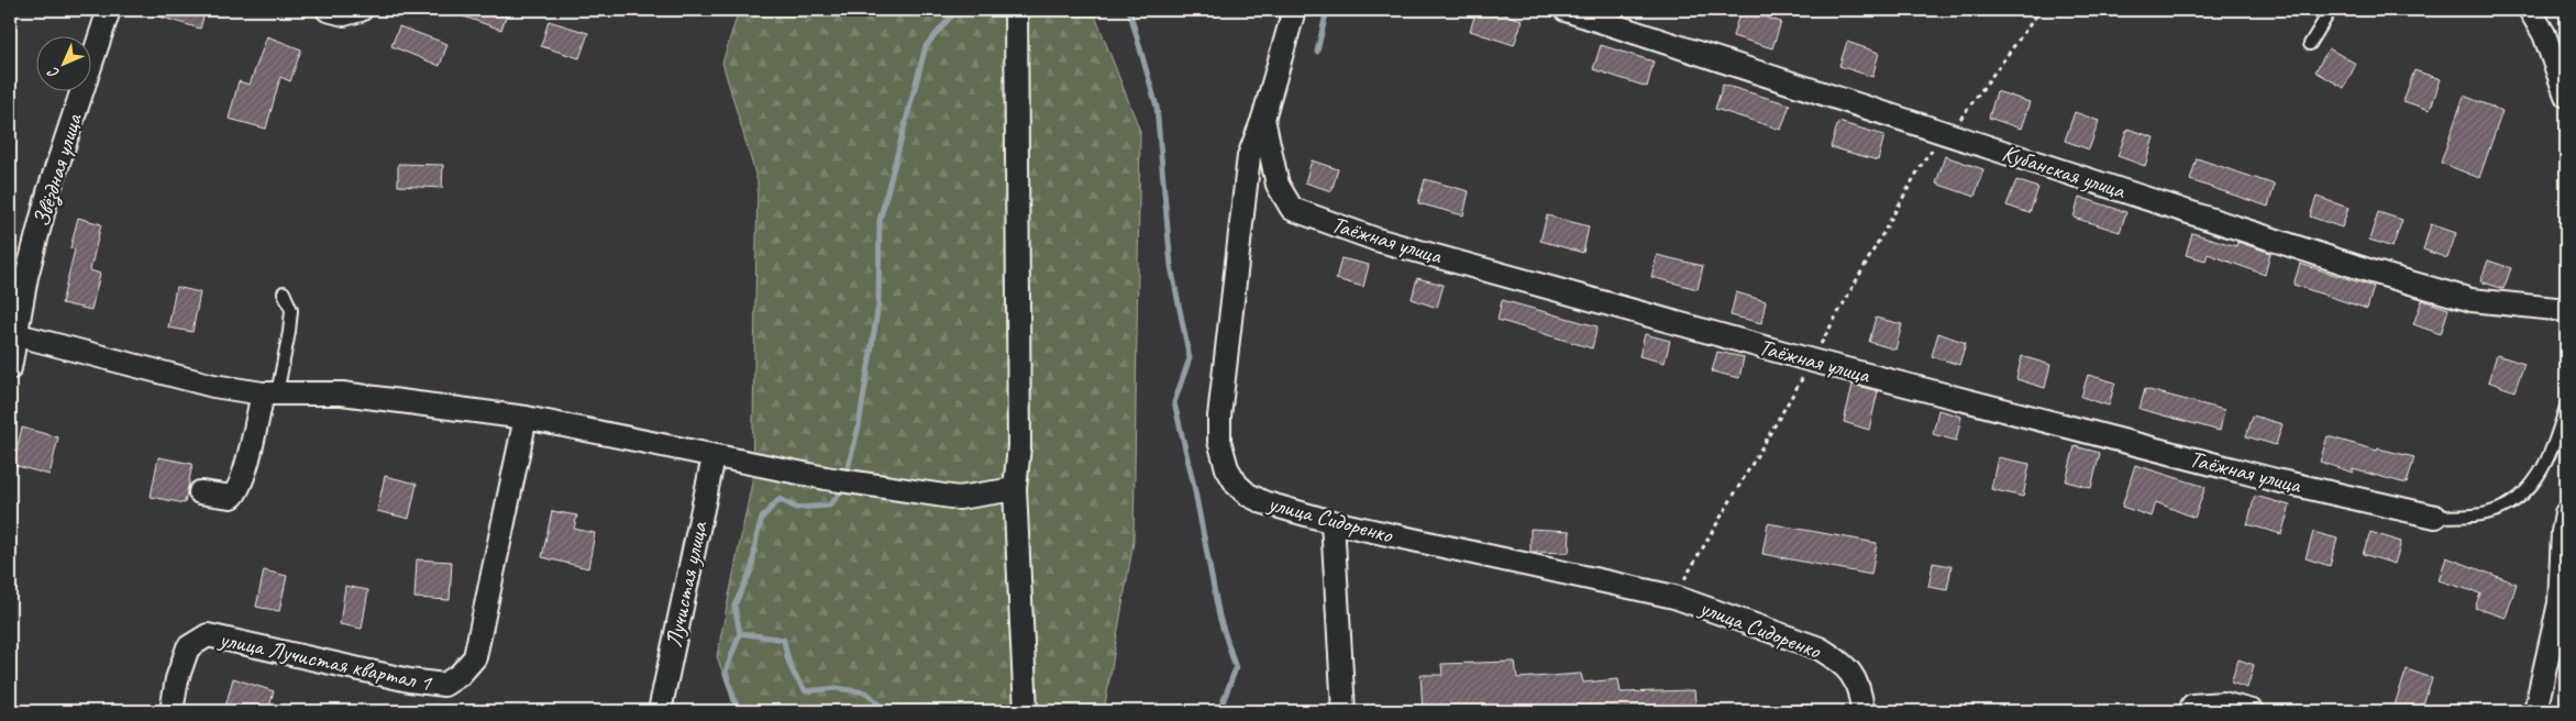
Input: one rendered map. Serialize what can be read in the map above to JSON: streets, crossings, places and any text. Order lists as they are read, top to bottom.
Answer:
{
  "streets": {
    "street": [
      "Звёздная улица",
      "Кубанская улица",
      "Таёжная улица",
      "улица Сидоренко",
      "Лучистая улица",
      "улица Лучистая квартал 1"
    ]
  },
  "crossings": [
    ["Таёжная улица", "улица Сидоренко"]
  ],
  "north": "bottom left"
}
